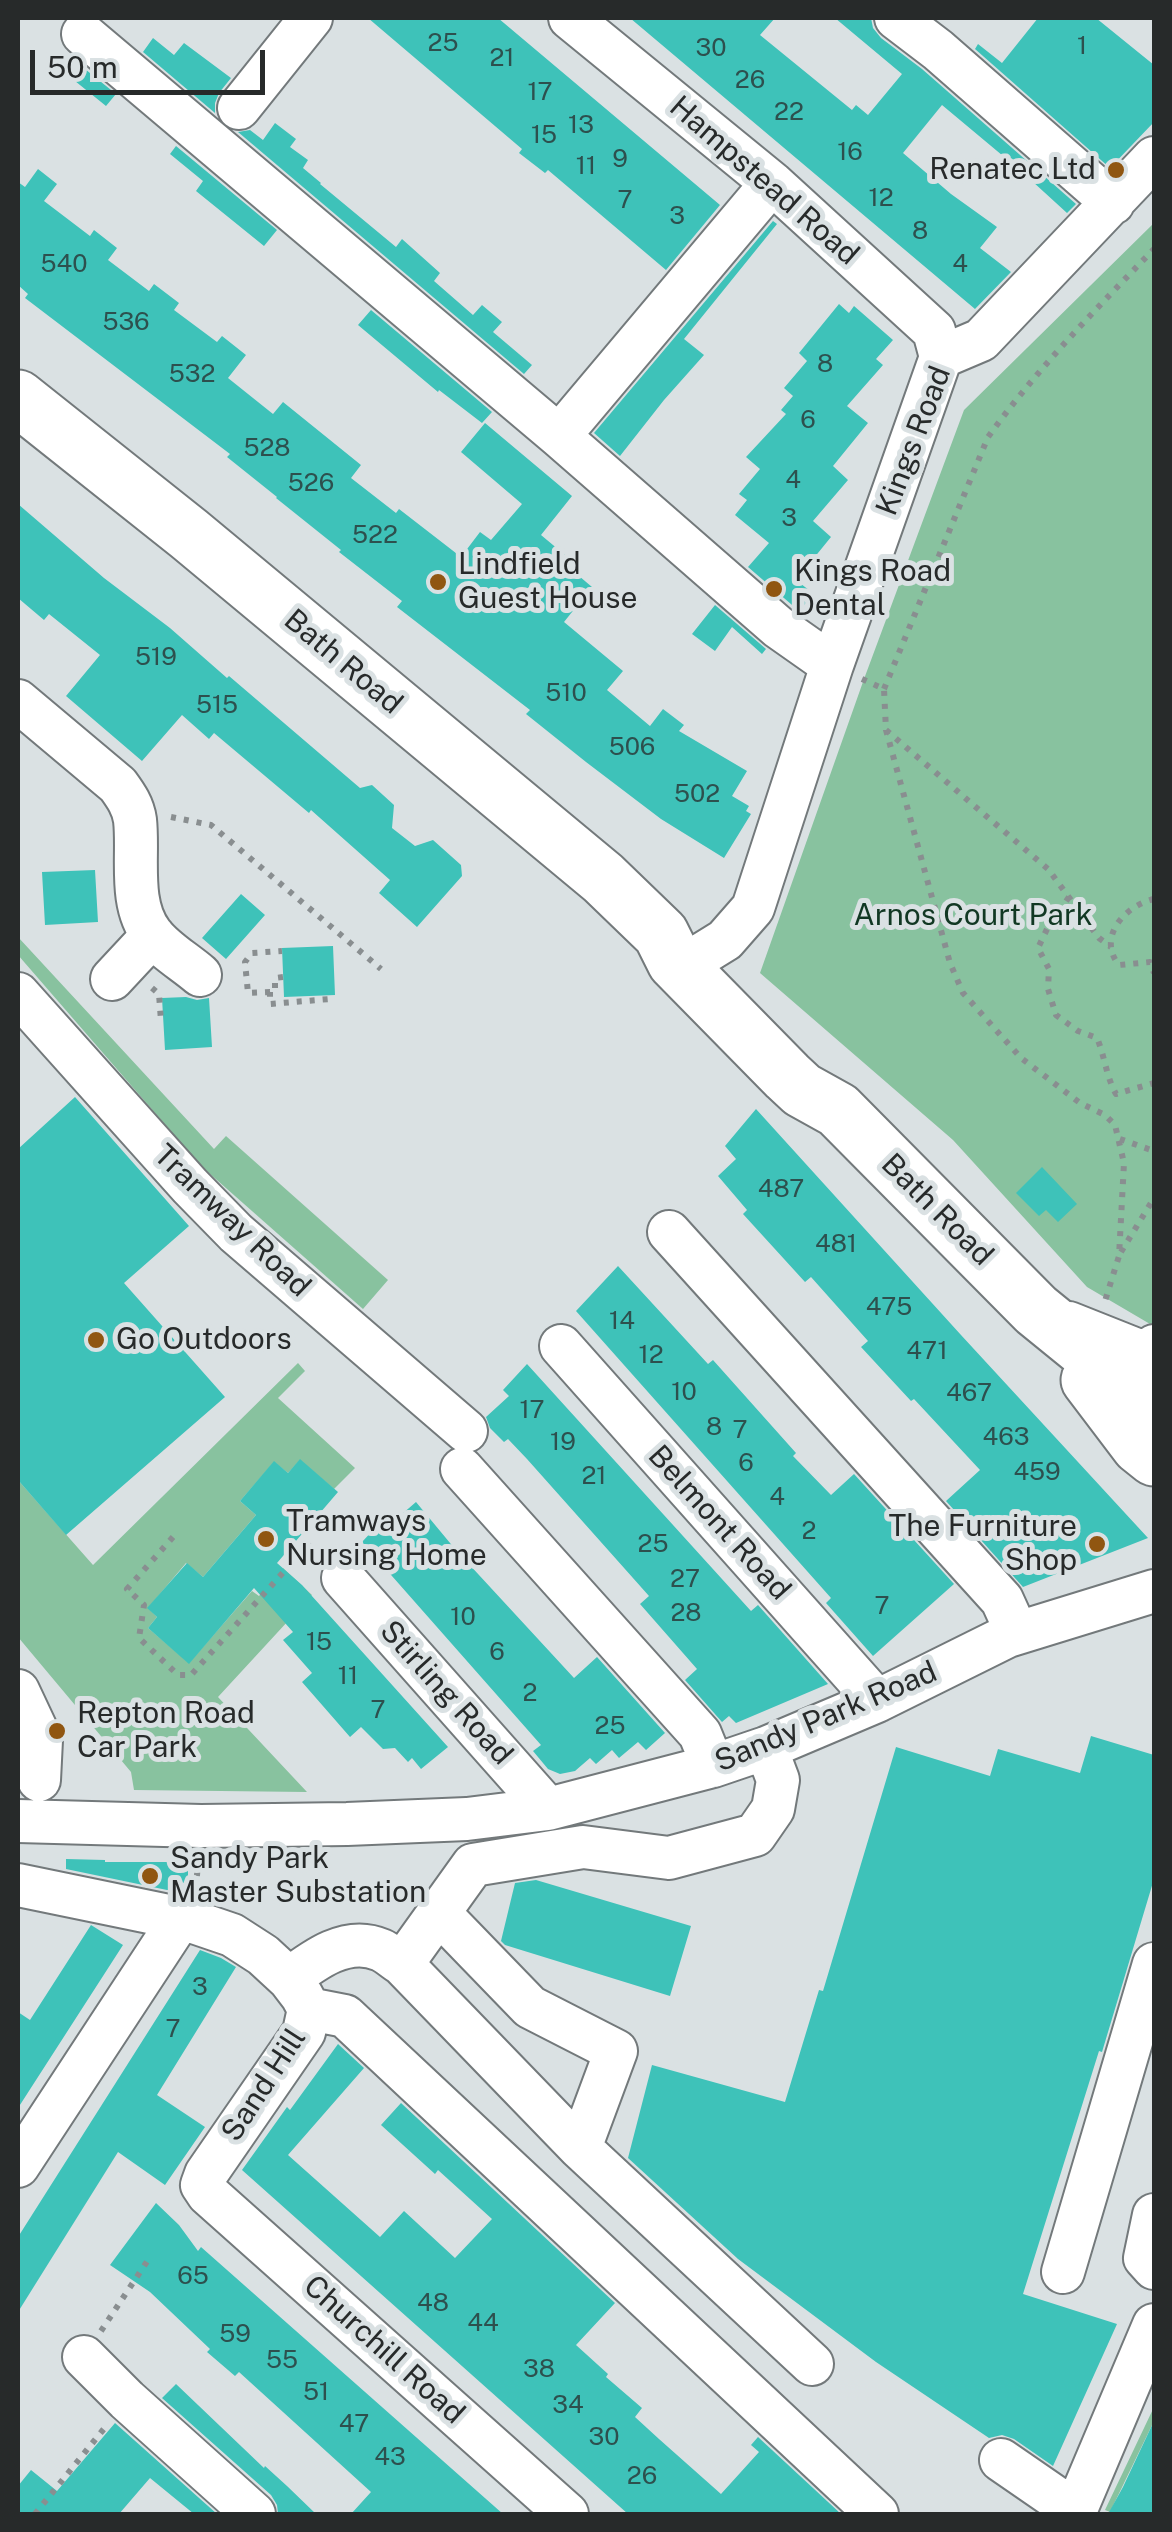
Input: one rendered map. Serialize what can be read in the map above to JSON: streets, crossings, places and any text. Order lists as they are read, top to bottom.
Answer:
{
  "streets": {
    "highway": ["Bath Road"],
    "street": [
      "Hampstead Road",
      "Kings Road",
      "Tramway Road",
      "Belmont Road",
      "Stirling Road",
      "Sandy Park Road",
      "Sand Hill",
      "Churchill Road"
    ]
  },
  "crossings": [
    ["Hampstead Road", "Kings Road"],
    ["Kings Road", "Bath Road"],
    ["Tramway Road", "Sandy Park Road"],
    ["Belmont Road", "Sandy Park Road"],
    ["Stirling Road", "Sandy Park Road"],
    ["Sand Hill", "Churchill Road"]
  ],
  "parks": ["Arnos Court Park"],
  "places": [
    "Renatec Ltd",
    "Lindfield Guest House",
    "Kings Road Dental",
    "Go Outdoors",
    "Tramways Nursing Home",
    "The Furniture Shop",
    "Repton Road Car Park",
    "Sandy Park Master Substation"
  ],
  "house_numbers": [
    "25",
    "1",
    "30",
    "21",
    "26",
    "17",
    "22",
    "13",
    "15",
    "16",
    "9",
    "11",
    "12",
    "7",
    "3",
    "8",
    "540",
    "4",
    "536",
    "8",
    "532",
    "6",
    "528",
    "4",
    "526",
    "3",
    "522",
    "519",
    "510",
    "515",
    "506",
    "502",
    "487",
    "481",
    "475",
    "14",
    "471",
    "12",
    "10",
    "467",
    "17",
    "8",
    "7",
    "463",
    "19",
    "6",
    "459",
    "21",
    "4",
    "2",
    "25",
    "27",
    "7",
    "28",
    "10",
    "15",
    "6",
    "11",
    "2",
    "7",
    "25",
    "3",
    "7",
    "65",
    "48",
    "44",
    "59",
    "55",
    "38",
    "51",
    "34",
    "47",
    "30",
    "43",
    "26"
  ],
  "scale_bar": "50 m"
}
